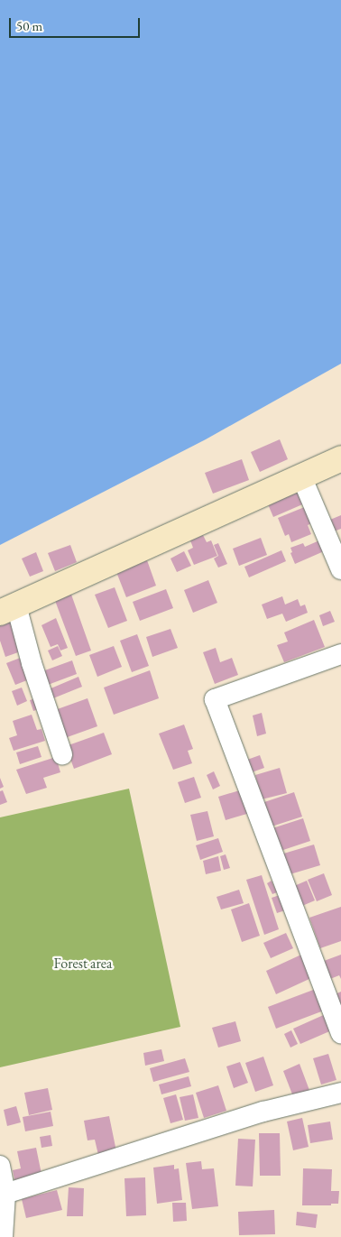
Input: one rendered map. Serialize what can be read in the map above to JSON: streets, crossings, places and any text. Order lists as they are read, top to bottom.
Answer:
{
  "parks": ["Forest area"],
  "scale_bar": "50 m"
}
